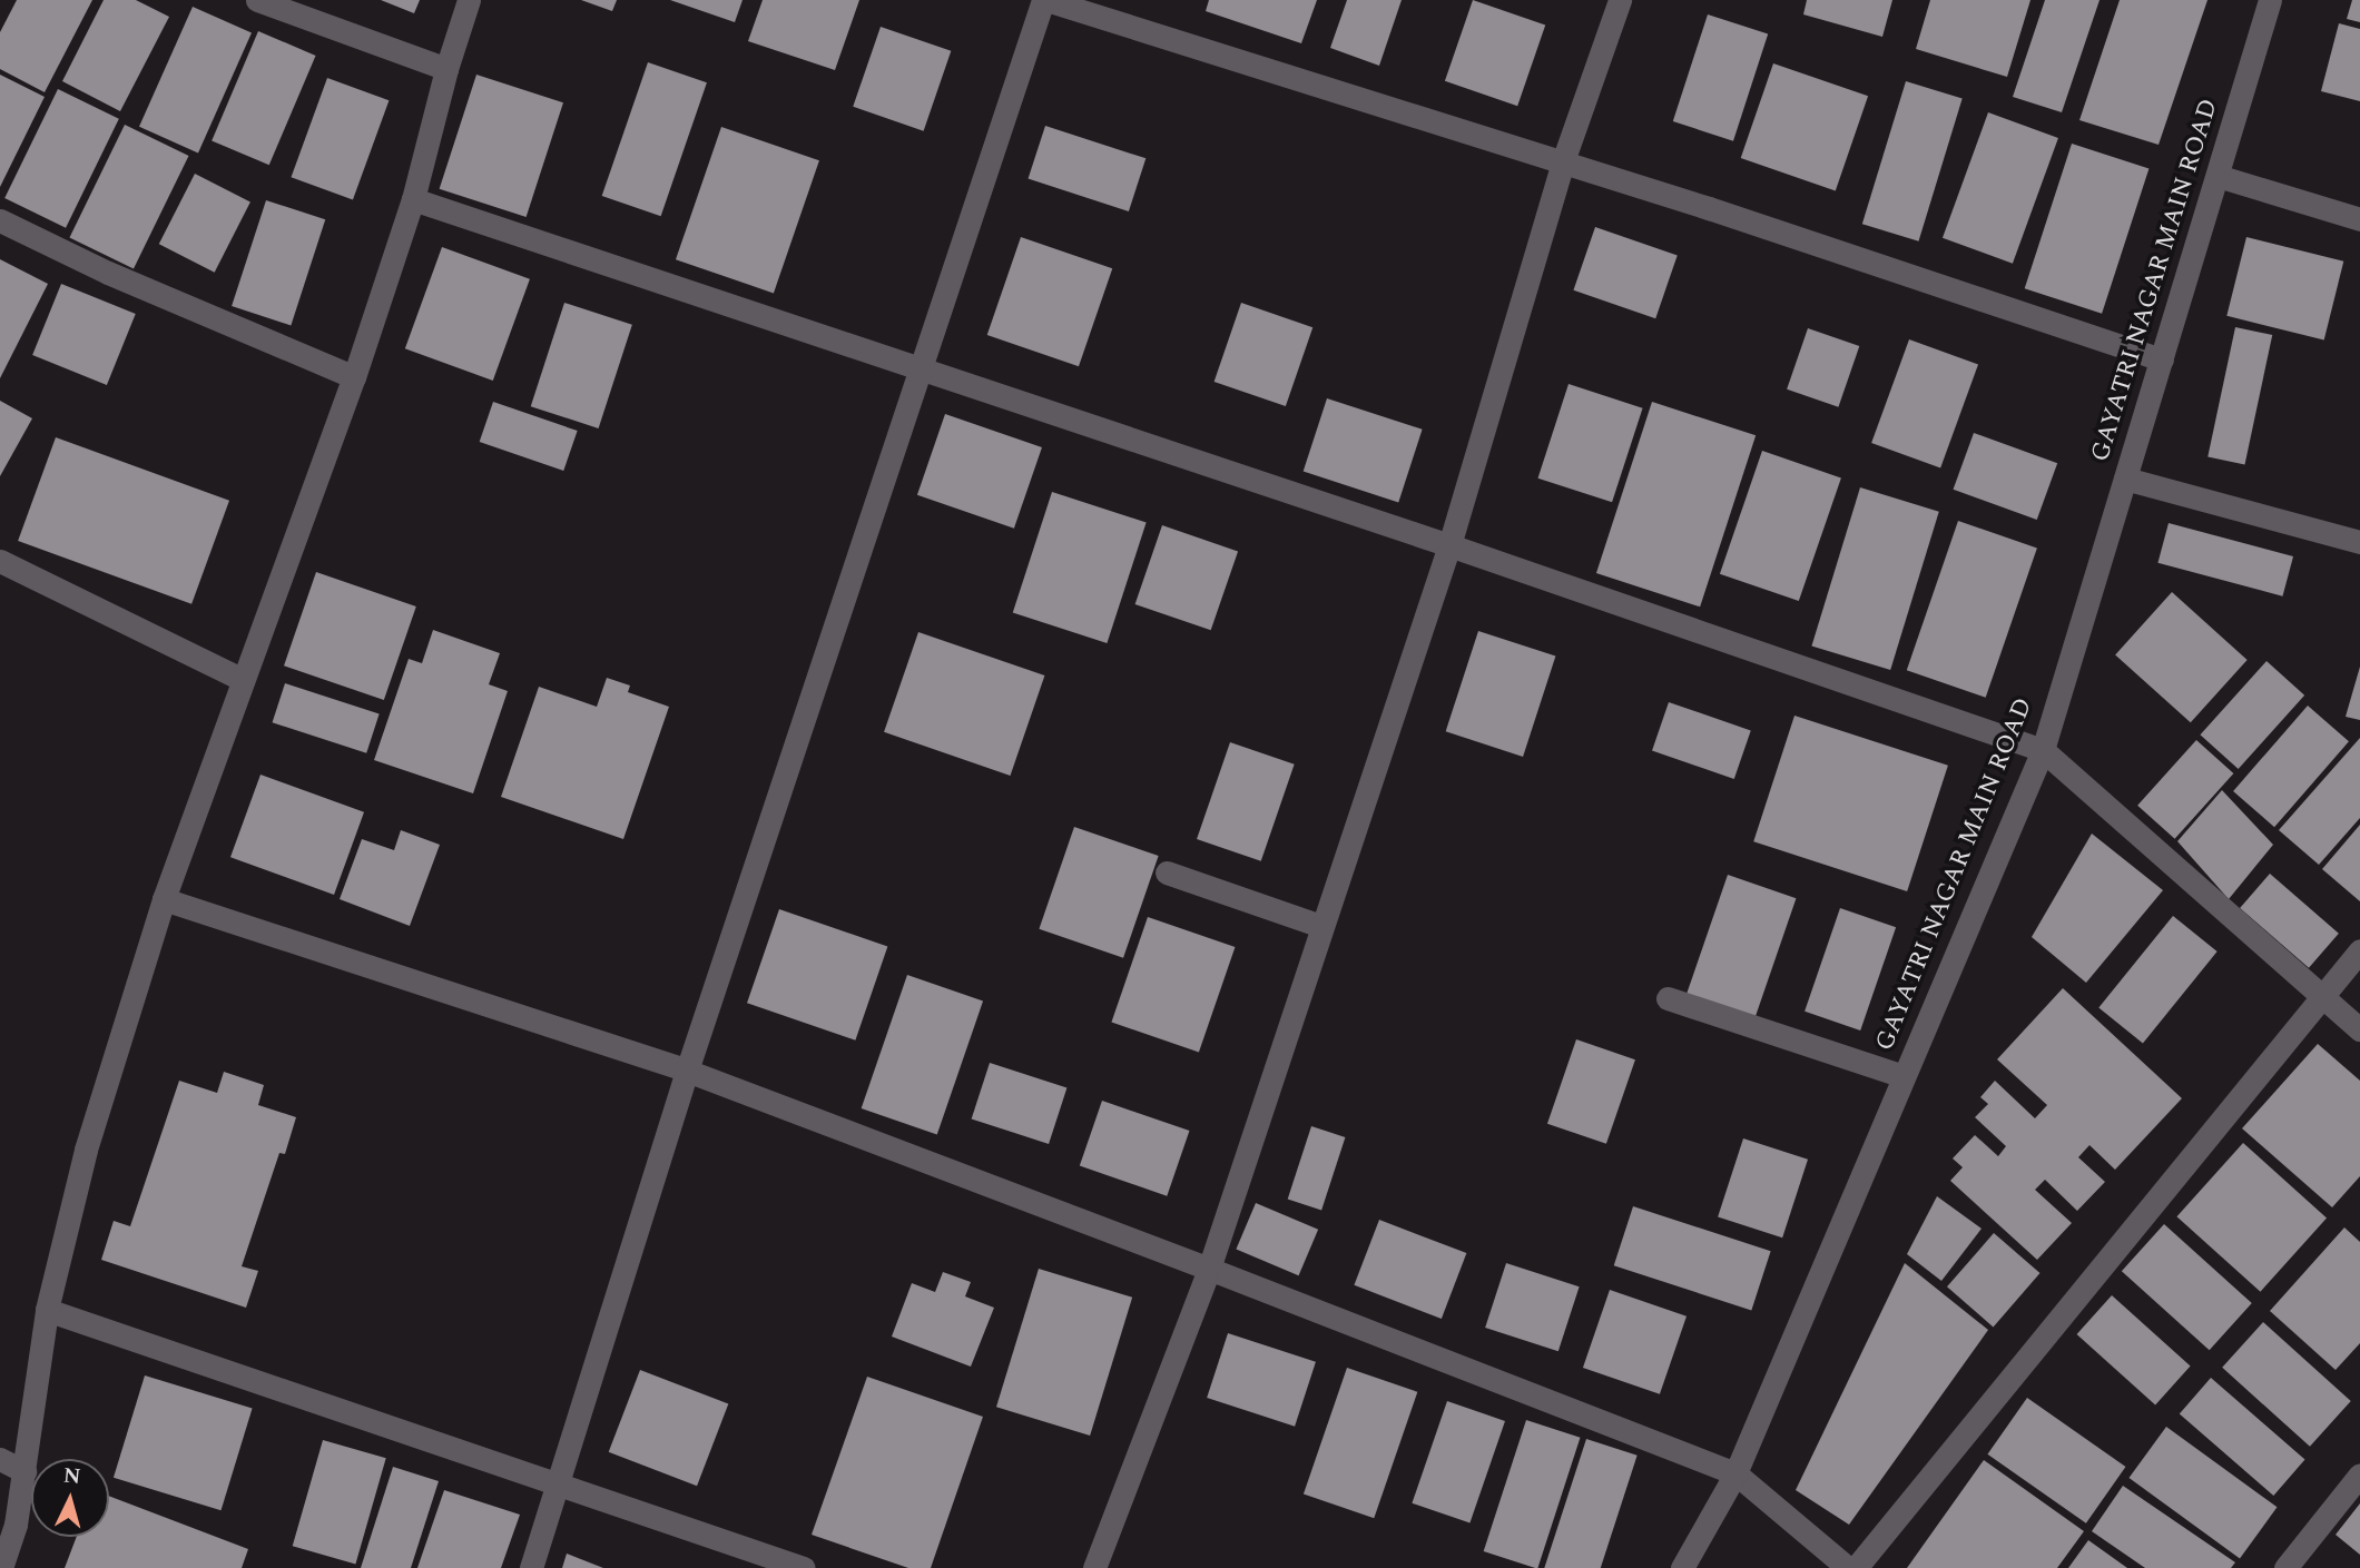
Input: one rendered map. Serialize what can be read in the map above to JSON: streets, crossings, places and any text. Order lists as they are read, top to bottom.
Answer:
{
  "streets": {
    "street": ["GAYATRI NAGAR MAIN ROAD"]
  },
  "north": "top"
}
